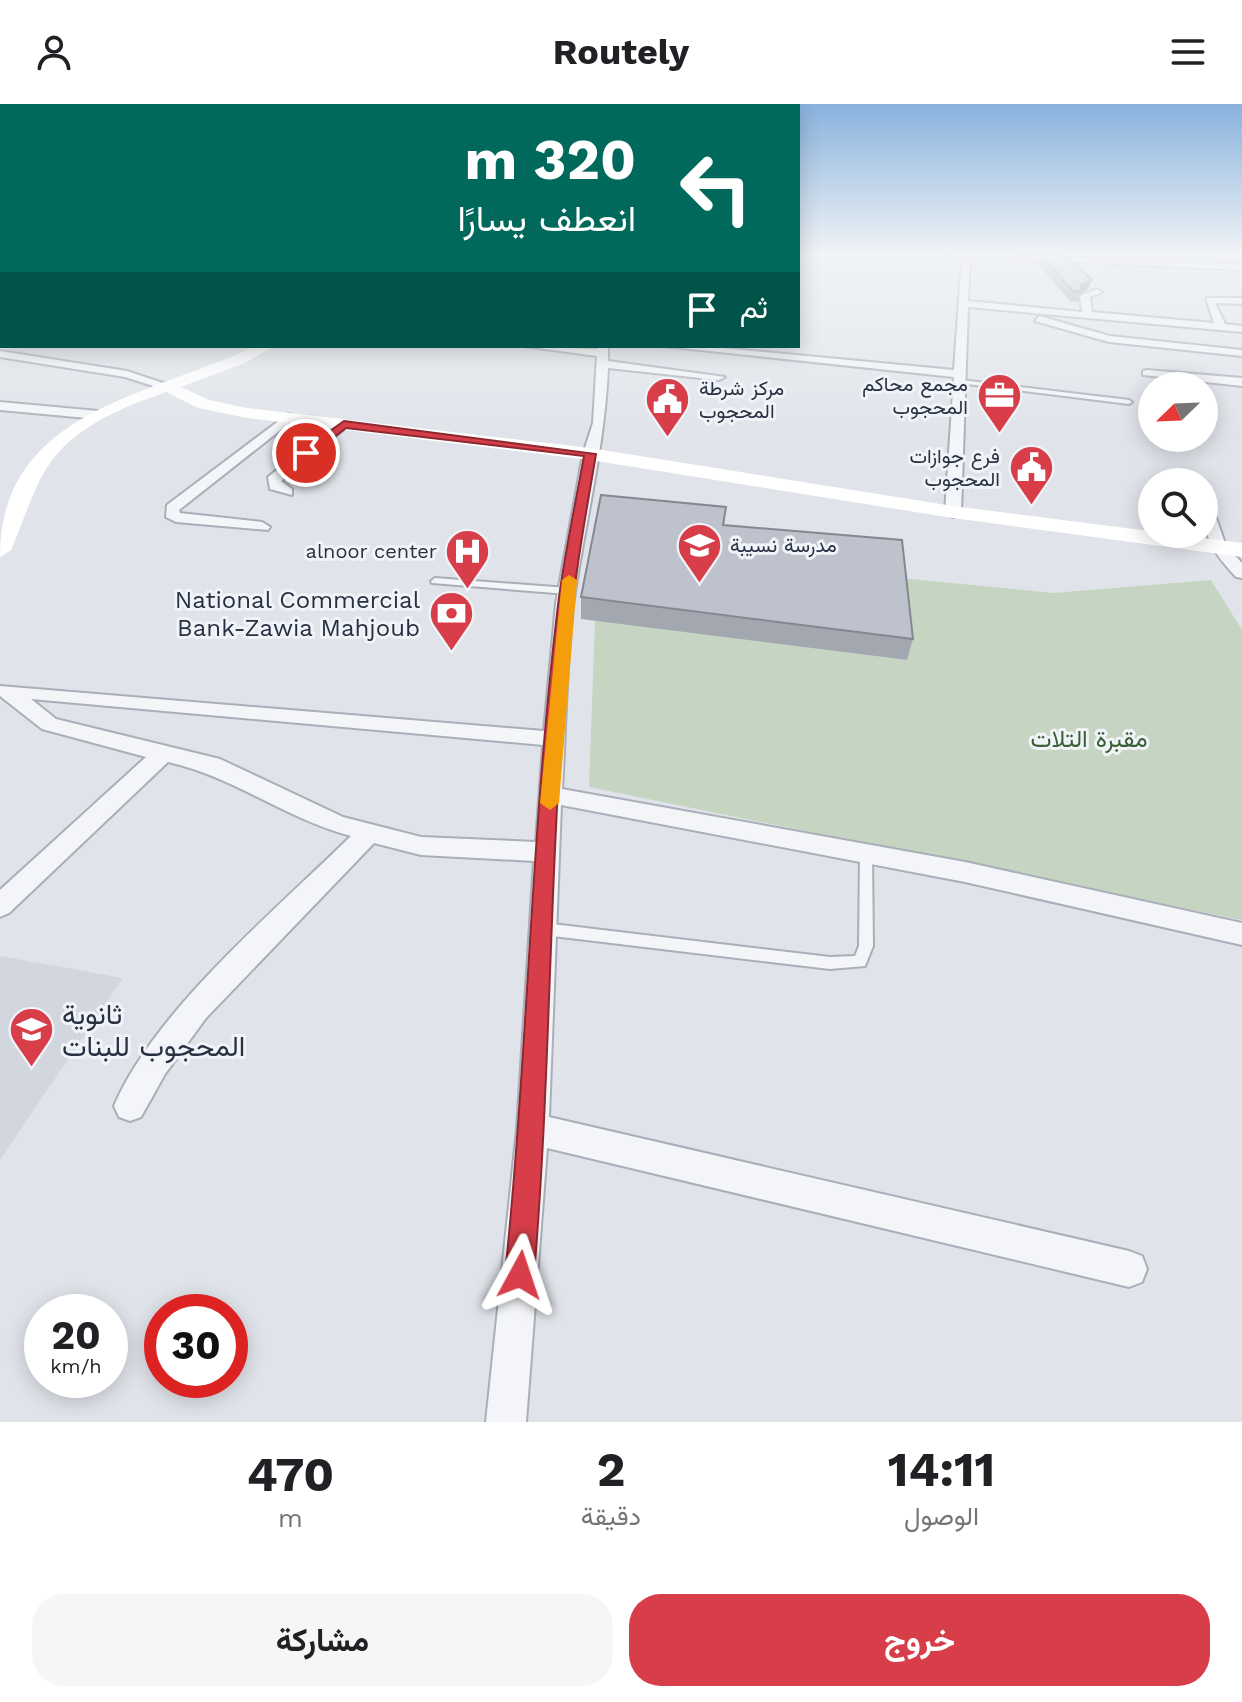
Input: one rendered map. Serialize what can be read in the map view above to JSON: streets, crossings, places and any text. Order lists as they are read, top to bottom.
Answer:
{
  "parks": ["مقبرة التلات"],
  "places": {
    "office": ["مجمع محاكم المحجوب"],
    "public building": ["مركز شرطة المحجوب", "فرع جوازات المحجوب"],
    "school or university": ["مدرسة نسيبة", "ثانوية المحجوب للبنات"],
    "hospital": ["alnoor center"],
    "bank": ["National Commercial Bank-Zawia Mahjoub"]
  },
  "north": "bottom left",
  "page": {
    "header": "Routely",
    "turn": ["320 m", "انعطف يسارًا"],
    "then": "ثم",
    "speed": "20 km/h",
    "limit": "30",
    "eta": [
      "14:11",
      "الوصول",
      "2",
      "دقيقة",
      "470",
      "m"
    ],
    "buttons": ["خروج", "مشاركة"]
  }
}
